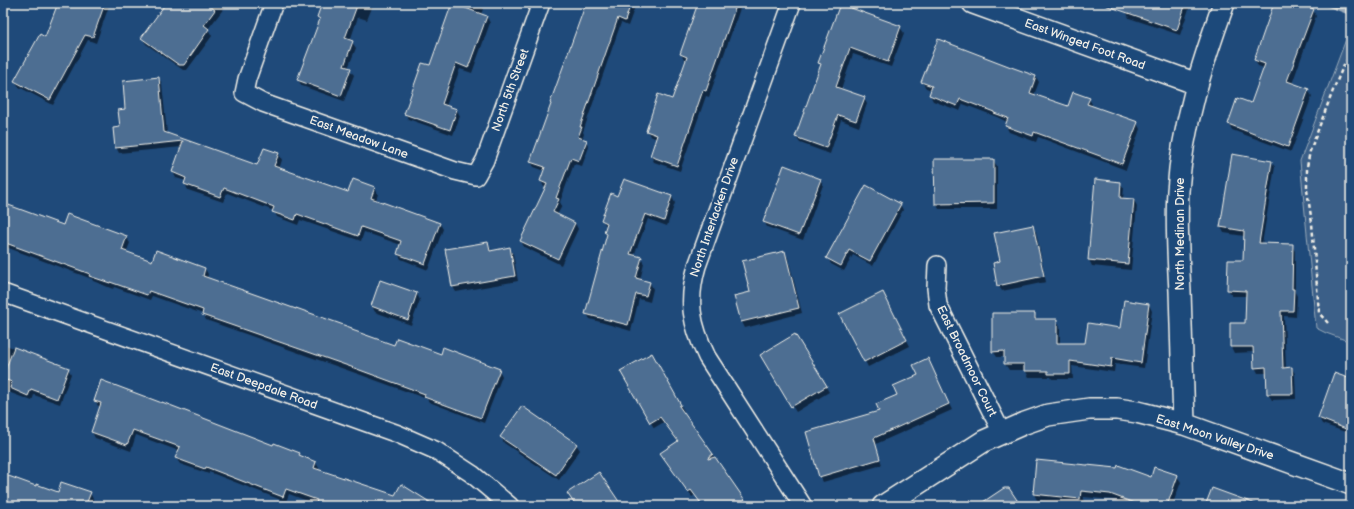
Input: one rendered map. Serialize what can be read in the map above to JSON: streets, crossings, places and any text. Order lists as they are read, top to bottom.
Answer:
{
  "streets": {
    "street": [
      "East Winged Foot Road",
      "North 5th Street",
      "East Meadow Lane",
      "North Interlacken Drive",
      "North Medinan Drive",
      "East Broadmoor Court",
      "East Deepdale Road",
      "East Moon Valley Drive"
    ]
  },
  "crossings": [
    ["East Winged Foot Road", "North Medinan Drive"],
    ["North 5th Street", "East Meadow Lane"],
    ["North Medinan Drive", "East Moon Valley Drive"],
    ["East Broadmoor Court", "East Moon Valley Drive"]
  ]
}
